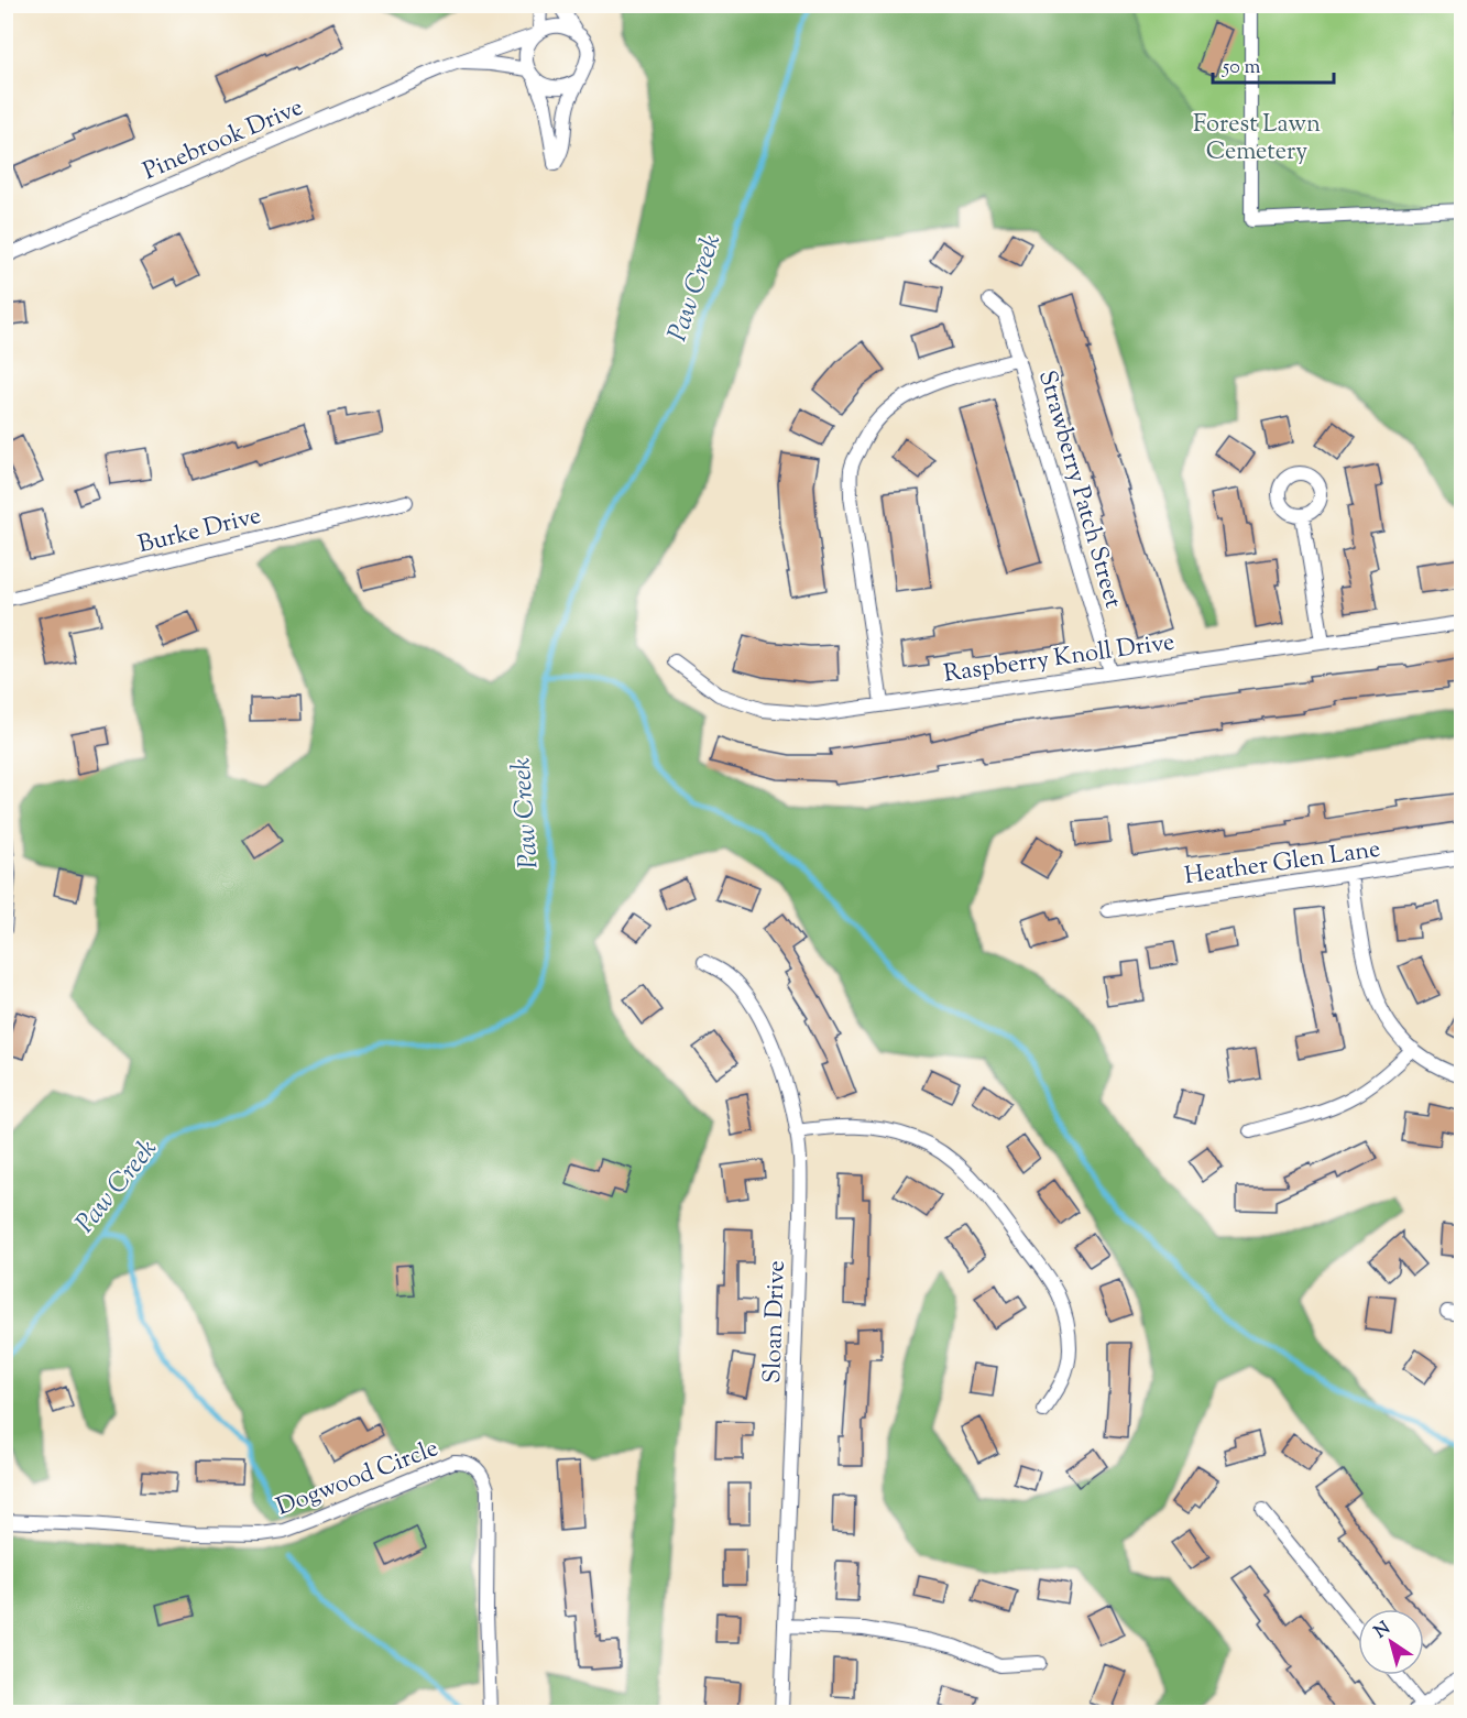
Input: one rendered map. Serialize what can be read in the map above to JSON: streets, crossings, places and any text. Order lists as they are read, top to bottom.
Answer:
{
  "streets": {
    "street": [
      "Pinebrook Drive",
      "Strawberry Patch Street",
      "Burke Drive",
      "Raspberry Knoll Drive",
      "Heather Glen Lane",
      "Sloan Drive",
      "Dogwood Circle"
    ]
  },
  "crossings": [
    ["Strawberry Patch Street", "Raspberry Knoll Drive"]
  ],
  "water": ["Paw Creek"],
  "parks": ["Forest Lawn Cemetery"],
  "scale_bar": "50 m",
  "north": "top left"
}
